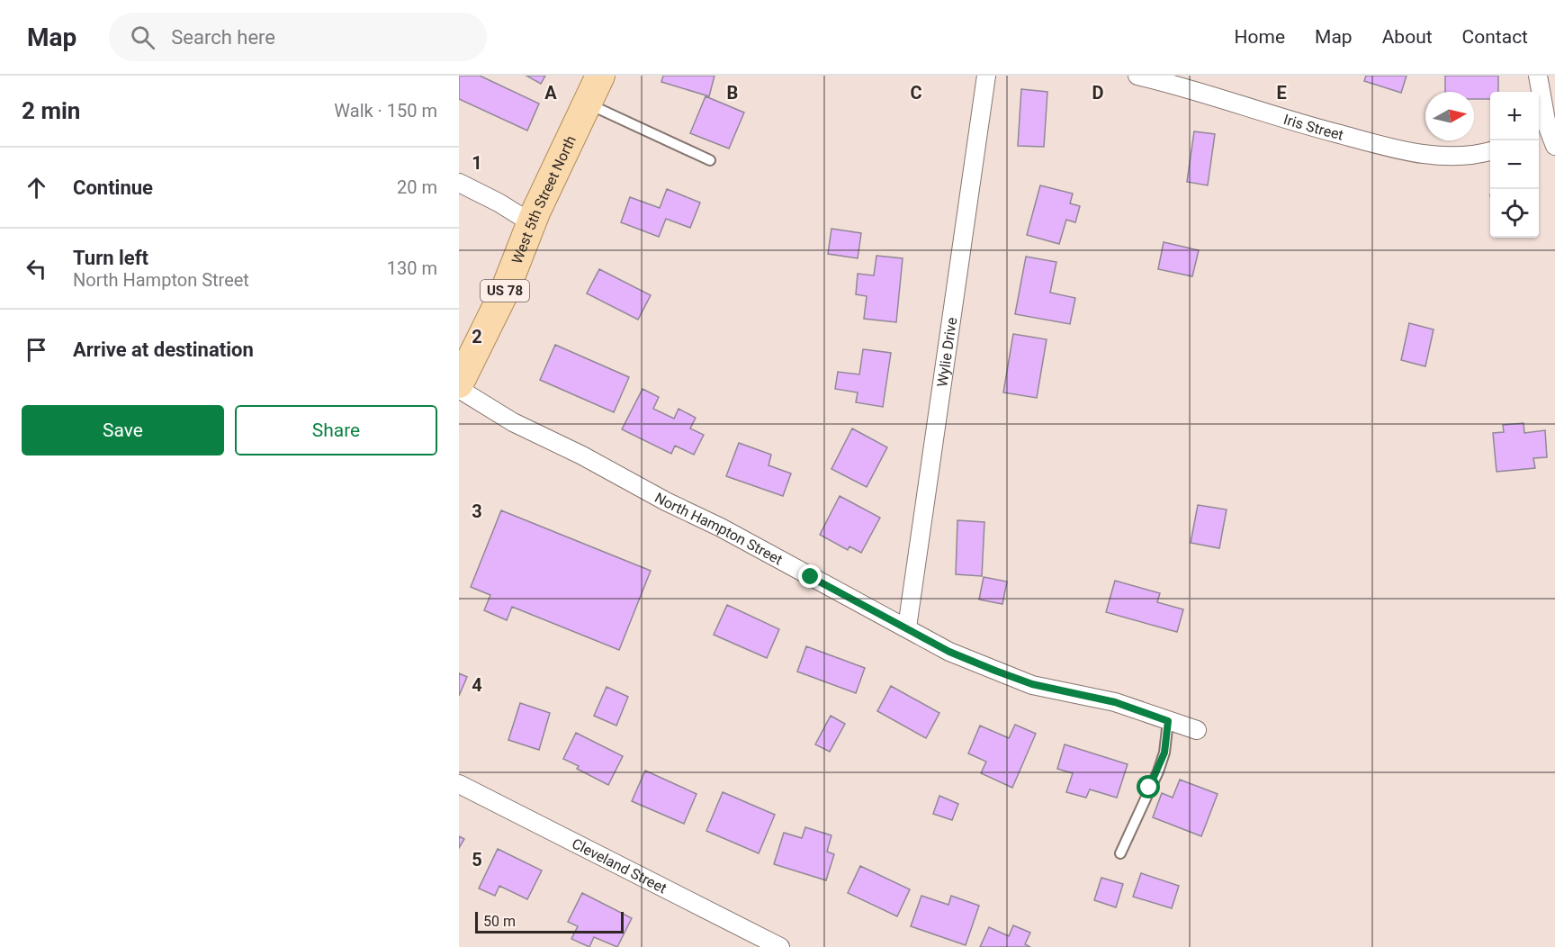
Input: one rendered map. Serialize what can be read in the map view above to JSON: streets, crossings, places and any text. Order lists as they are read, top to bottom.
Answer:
{
  "streets": {
    "main road": ["West 5th Street North", "US 78"],
    "street": [
      "Iris Street",
      "Wylie Drive",
      "North Hampton Street",
      "Cleveland Street"
    ]
  },
  "crossings": [
    ["Wylie Drive", "North Hampton Street"]
  ],
  "scale_bar": "50 m",
  "north": "right",
  "page": {
    "header": "Map",
    "search": "Search here",
    "nav": [
      "Home",
      "Map",
      "About",
      "Contact"
    ],
    "heading": ["2 min", "Walk · 150 m"],
    "map_buttons": ["+", "−"],
    "list": [
      ["Continue", "20 m"],
      ["Turn left", "North Hampton Street", "130 m"],
      "Arrive at destination"
    ],
    "buttons": ["Save", "Share"],
    "scale": "50 m"
  },
  "grid": {
    "columns": [
      "A",
      "B",
      "C",
      "D",
      "E"
    ],
    "rows": [
      "1",
      "2",
      "3",
      "4",
      "5"
    ]
  }
}
